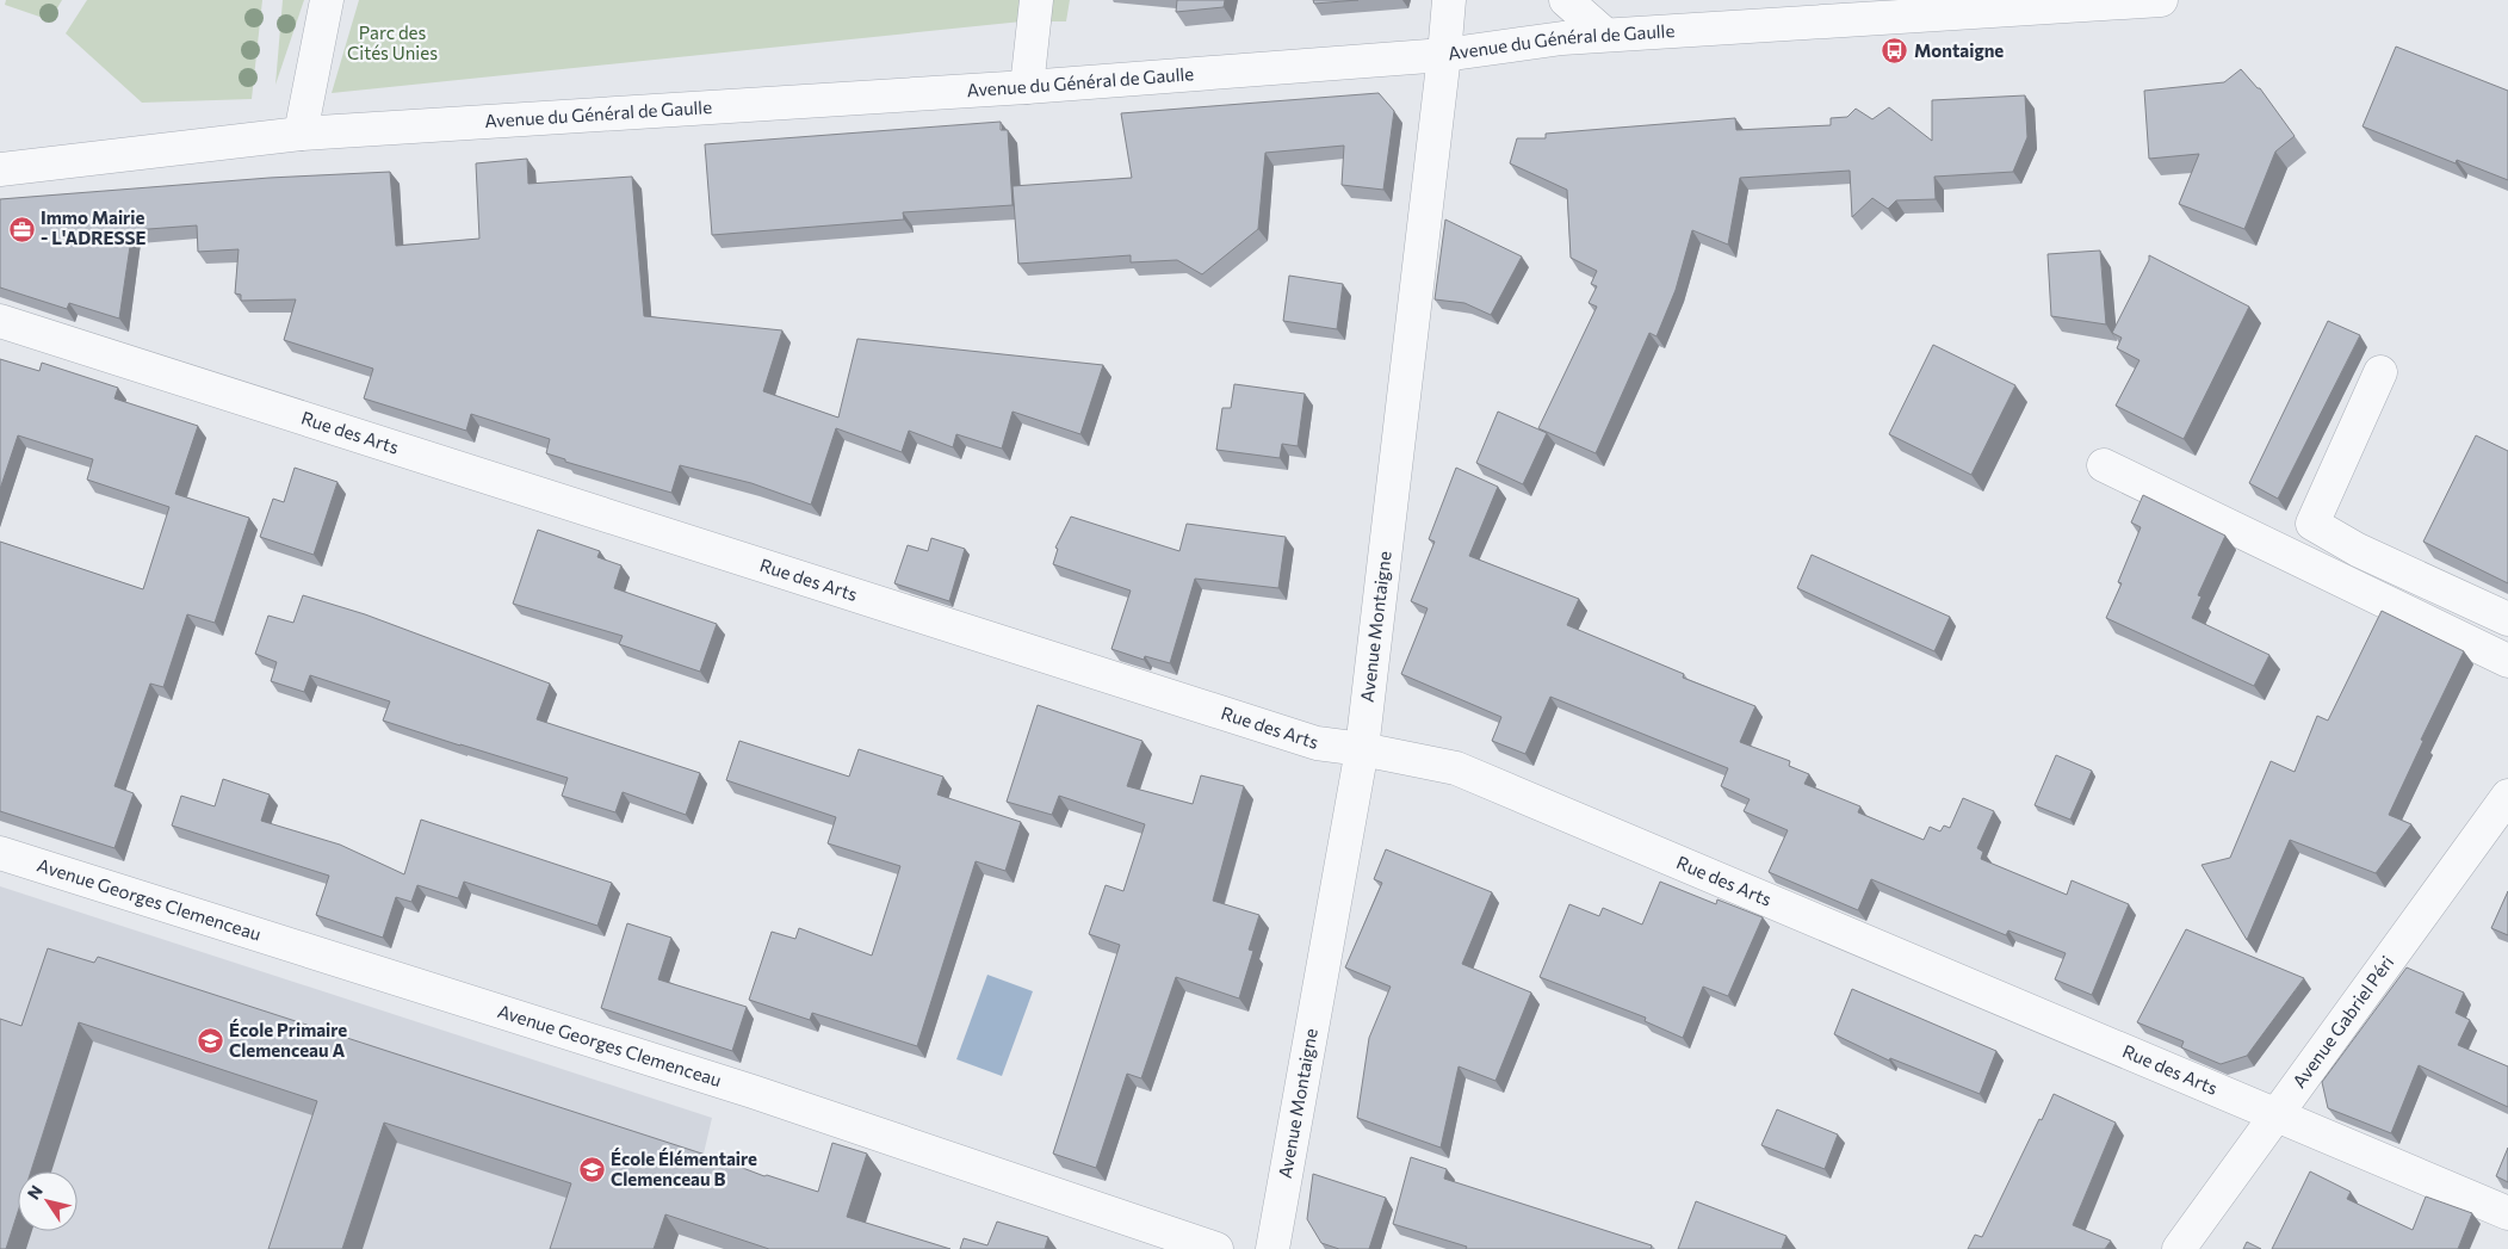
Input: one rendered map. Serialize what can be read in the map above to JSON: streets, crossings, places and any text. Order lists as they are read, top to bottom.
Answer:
{
  "streets": {
    "street": [
      "Avenue du Général de Gaulle",
      "Rue des Arts",
      "Avenue Montaigne",
      "Avenue Georges Clemenceau",
      "Avenue Gabriel Péri"
    ]
  },
  "crossings": [
    ["Avenue du Général de Gaulle", "Avenue Montaigne"],
    ["Rue des Arts", "Avenue Montaigne"],
    ["Rue des Arts", "Avenue Gabriel Péri"]
  ],
  "parks": ["Parc des Cités Unies"],
  "places": {
    "bus stop": ["Montaigne"],
    "office": ["Immo Mairie - L'ADRESSE"],
    "school or university": ["École Primaire Clemenceau A", "École Élémentaire Clemenceau B"]
  },
  "north": "top left"
}
